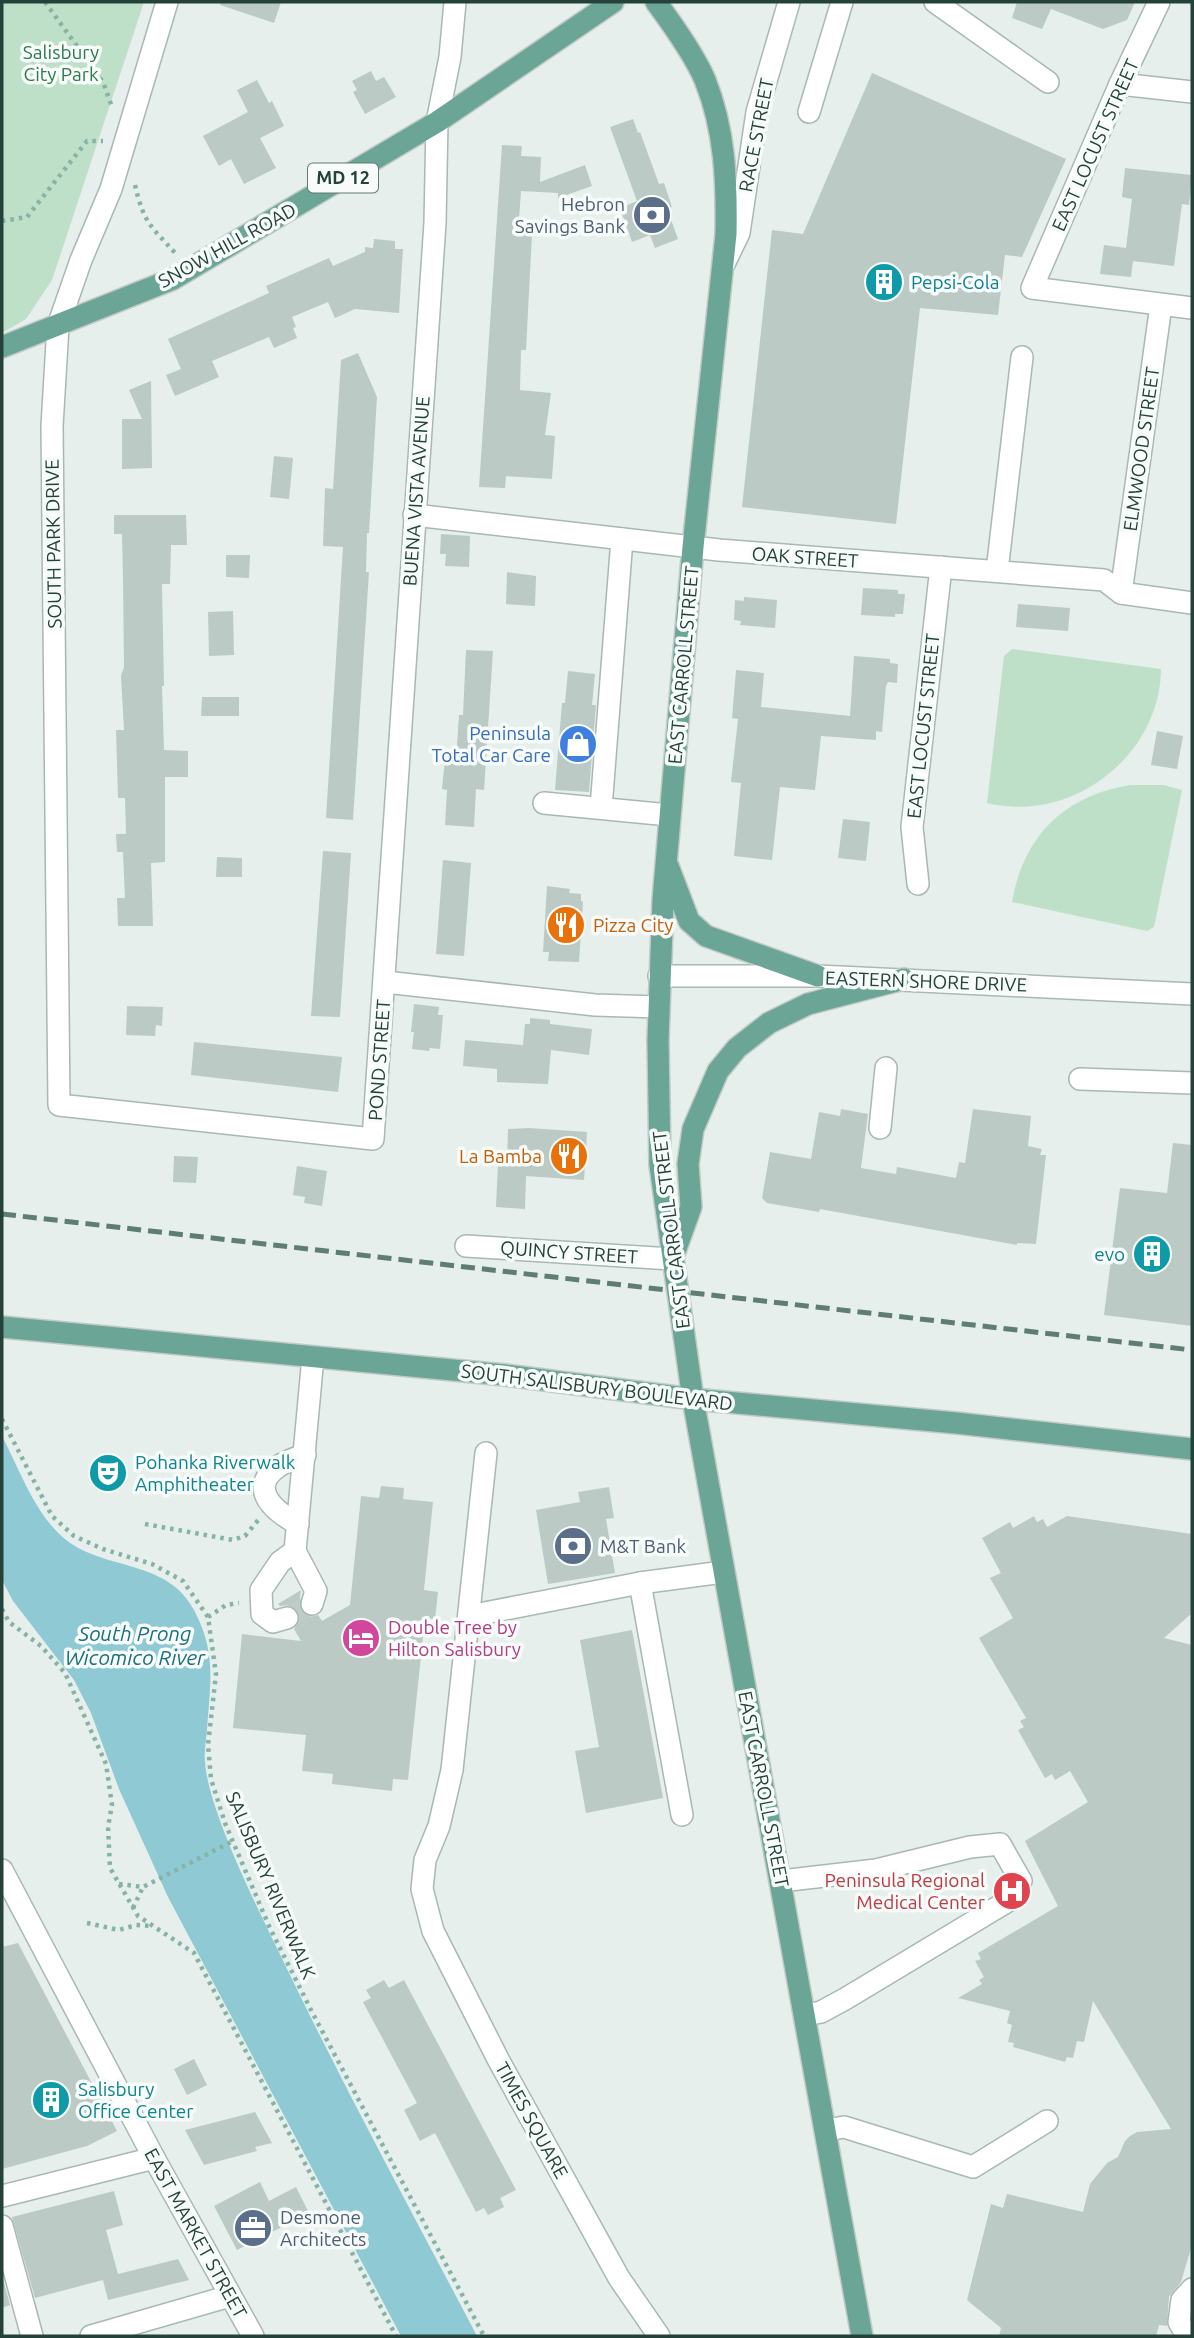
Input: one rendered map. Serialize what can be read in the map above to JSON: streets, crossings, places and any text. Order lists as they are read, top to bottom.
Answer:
{
  "streets": {
    "main road": [
      "MD 12",
      "SNOW HILL ROAD",
      "EAST CARROLL STREET",
      "SOUTH SALISBURY BOULEVARD"
    ],
    "street": [
      "RACE STREET",
      "EAST LOCUST STREET",
      "ELMWOOD STREET",
      "BUENA VISTA AVENUE",
      "SOUTH PARK DRIVE",
      "OAK STREET",
      "EASTERN SHORE DRIVE",
      "POND STREET",
      "QUINCY STREET",
      "TIMES SQUARE",
      "EAST MARKET STREET"
    ],
    "path": ["SALISBURY RIVERWALK"]
  },
  "crossings": [
    ["RACE STREET", "EAST CARROLL STREET"],
    ["EAST LOCUST STREET", "ELMWOOD STREET"],
    ["EAST LOCUST STREET", "OAK STREET"],
    ["SNOW HILL ROAD", "BUENA VISTA AVENUE"],
    ["SNOW HILL ROAD", "SOUTH PARK DRIVE"],
    ["ELMWOOD STREET", "OAK STREET"],
    ["BUENA VISTA AVENUE", "OAK STREET"],
    ["BUENA VISTA AVENUE", "POND STREET"],
    ["SOUTH PARK DRIVE", "POND STREET"],
    ["OAK STREET", "EAST CARROLL STREET"],
    ["EAST CARROLL STREET", "EASTERN SHORE DRIVE"],
    ["EAST CARROLL STREET", "POND STREET"],
    ["EAST CARROLL STREET", "QUINCY STREET"],
    ["EAST CARROLL STREET", "SOUTH SALISBURY BOULEVARD"]
  ],
  "water": ["South Prong Wicomico River"],
  "parks": ["Salisbury City Park"],
  "places": {
    "bank": ["Hebron Savings Bank", "M&T Bank"],
    "building": ["Pepsi-Cola", "evo", "Salisbury Office Center"],
    "shop": ["Peninsula Total Car Care"],
    "restaurant": ["Pizza City", "La Bamba"],
    "theatre": ["Pohanka Riverwalk Amphitheater"],
    "hotel": ["Double Tree by Hilton Salisbury"],
    "hospital": ["Peninsula Regional Medical Center"],
    "office": ["Desmone Architects"]
  }
}
